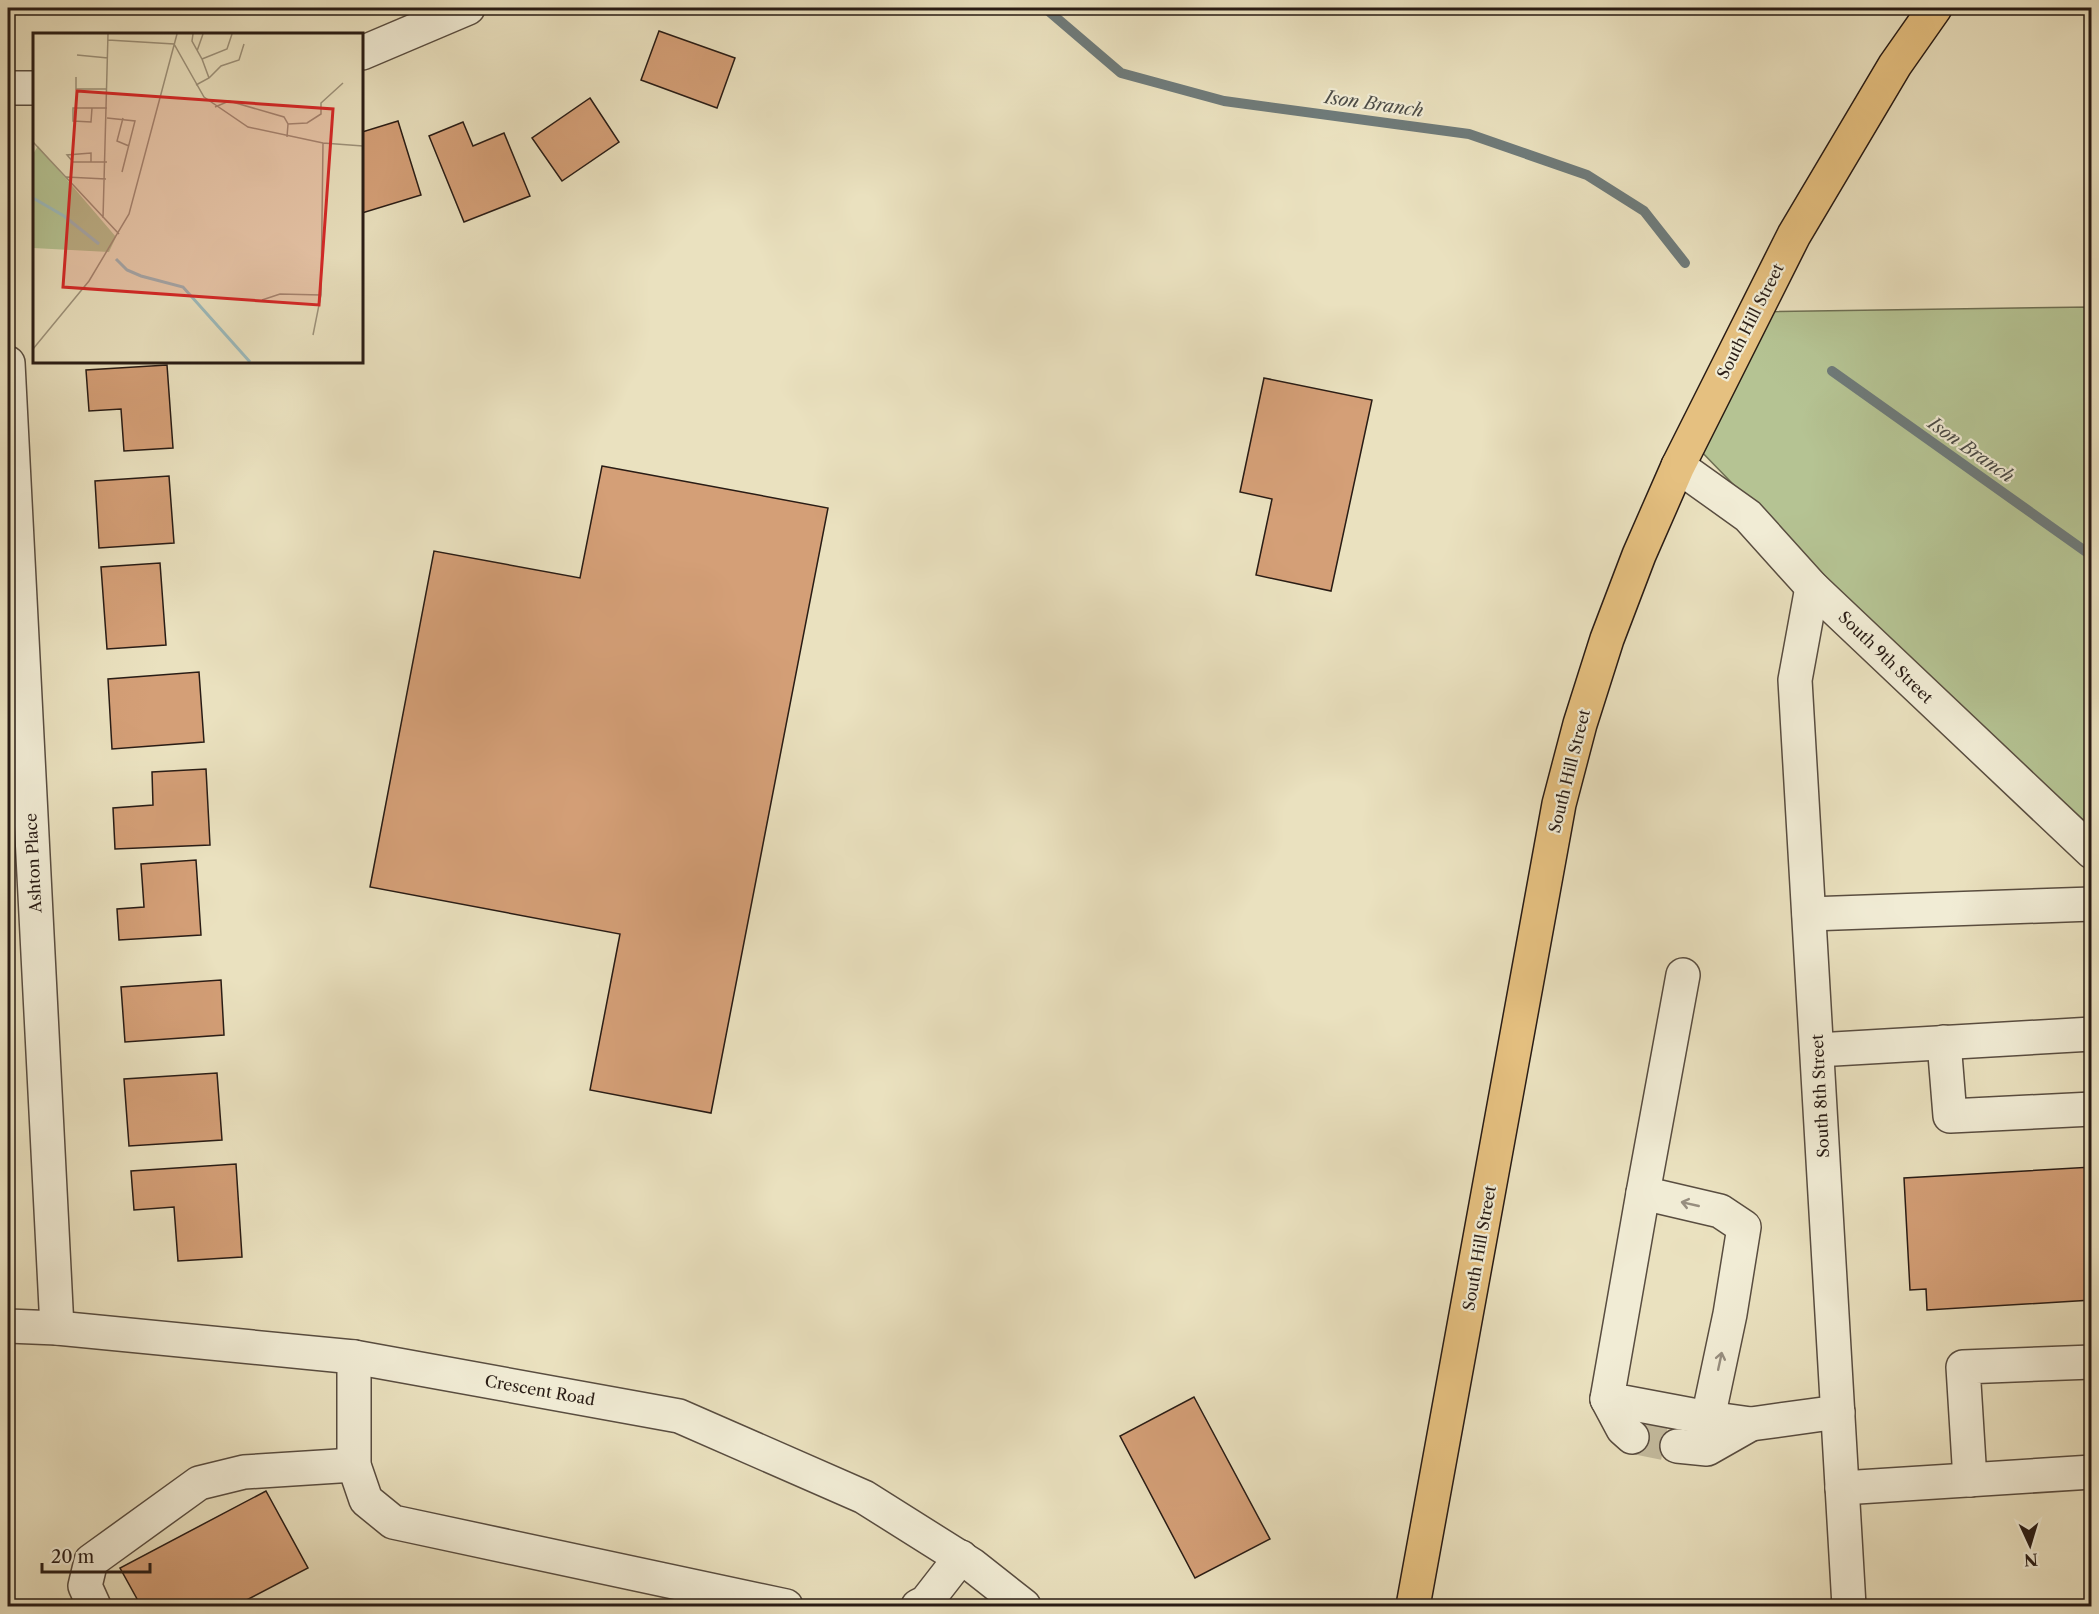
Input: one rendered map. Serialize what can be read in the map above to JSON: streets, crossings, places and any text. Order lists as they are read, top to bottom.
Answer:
{
  "streets": {
    "main road": ["South Hill Street"],
    "street": [
      "South 9th Street",
      "Ashton Place",
      "South 8th Street",
      "Crescent Road"
    ]
  },
  "crossings": [
    ["South Hill Street", "South 9th Street"],
    ["South 9th Street", "South 8th Street"],
    ["Ashton Place", "Crescent Road"]
  ],
  "water": ["Ison Branch"],
  "scale_bar": "20 m",
  "north": "bottom"
}
